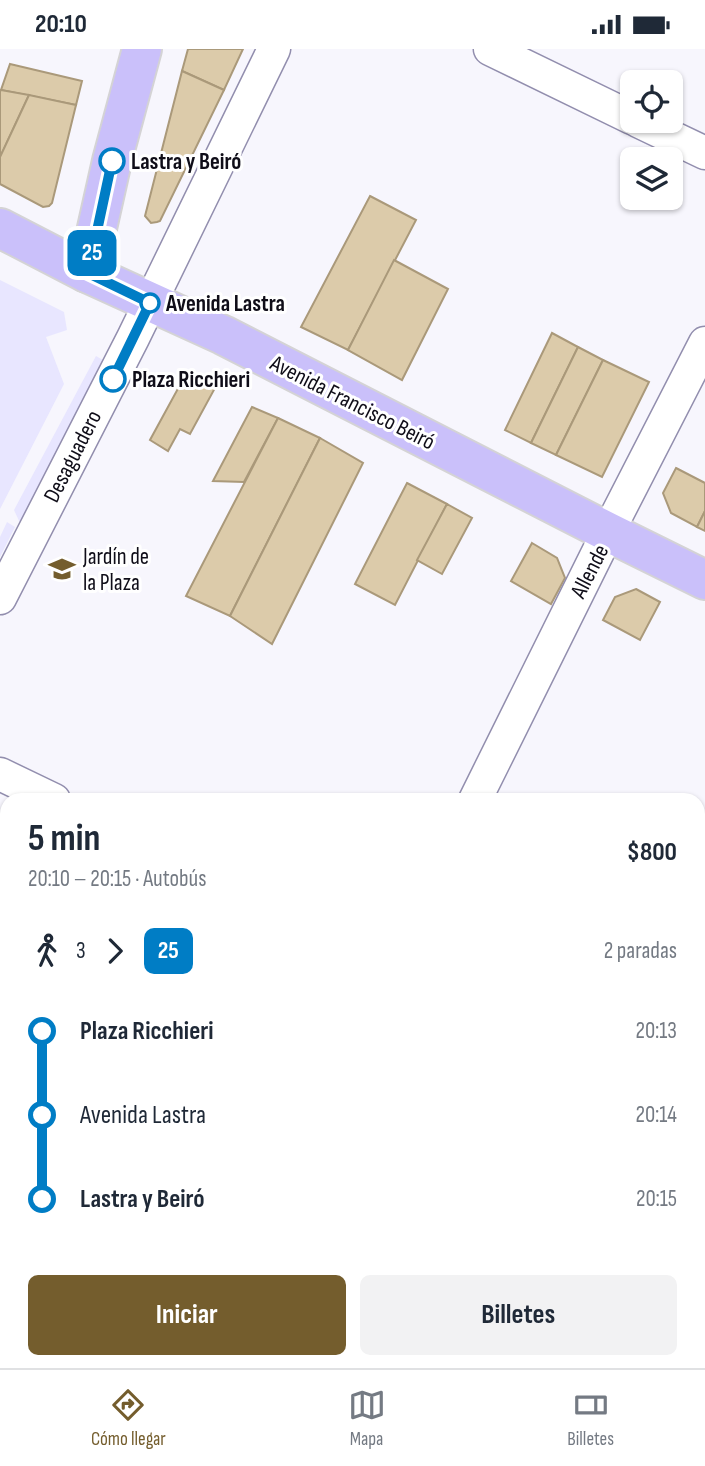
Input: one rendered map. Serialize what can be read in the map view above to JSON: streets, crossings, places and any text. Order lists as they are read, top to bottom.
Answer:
{
  "streets": {
    "main road": ["Avenida Francisco Beiró"],
    "street": ["Desaguadero", "Allende"]
  },
  "crossings": [
    ["Avenida Francisco Beiró", "Desaguadero"],
    ["Avenida Francisco Beiró", "Allende"]
  ],
  "places": {
    "other": ["Lastra y Beiró", "Avenida Lastra", "Plaza Ricchieri"],
    "school or university": ["Jardín de la Plaza"]
  },
  "lines": ["bus line 25"],
  "page": {
    "status": "20:10",
    "on_map": "25",
    "heading": ["5 min", "20:10 – 20:15 · Autobús", "$800"],
    "legs": ["3", "25", "2 paradas"],
    "list": [
      {
        "name": "Plaza Ricchieri",
        "value": "20:13"
      },
      {
        "name": "Avenida Lastra",
        "value": "20:14"
      },
      {
        "name": "Lastra y Beiró",
        "value": "20:15"
      }
    ],
    "buttons": ["Iniciar", "Billetes"],
    "tabs": ["Cómo llegar", "Mapa", "Billetes"]
  }
}
